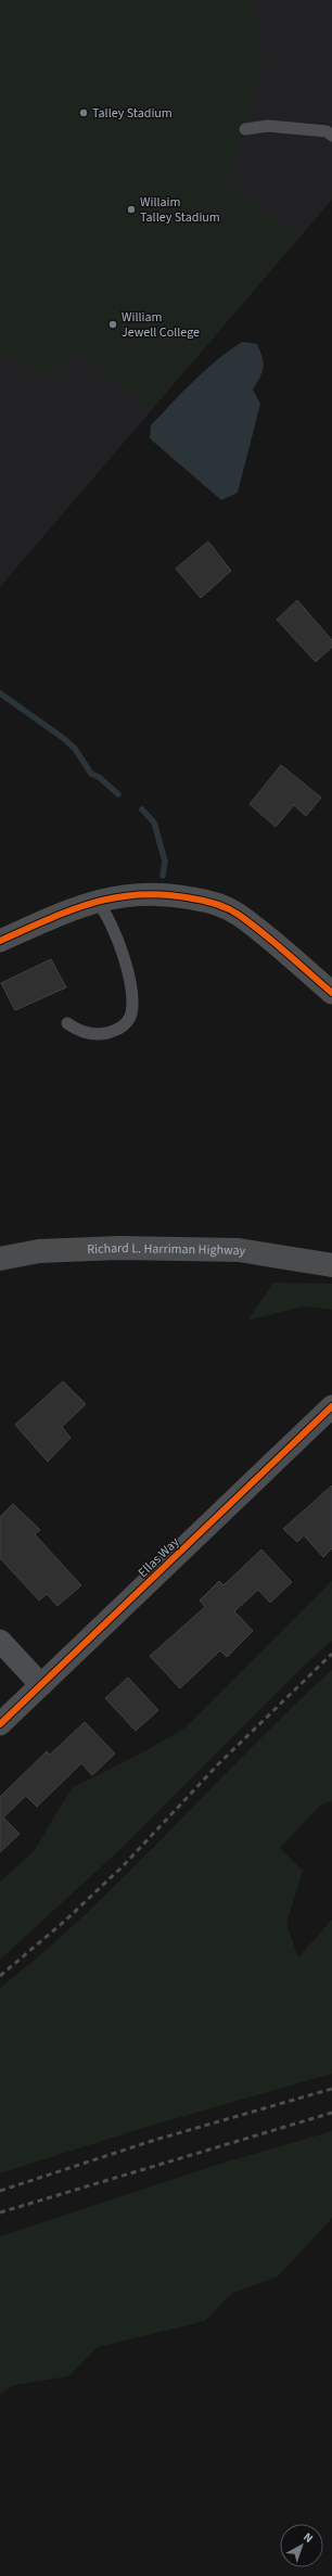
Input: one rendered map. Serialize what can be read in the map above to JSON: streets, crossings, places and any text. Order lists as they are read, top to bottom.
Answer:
{
  "streets": {
    "main road": ["Richard L. Harriman Highway"],
    "street": ["Ellas Way"]
  },
  "places": ["Talley Stadium", "Willaim Talley Stadium", "William Jewell College"],
  "north": "top right"
}
